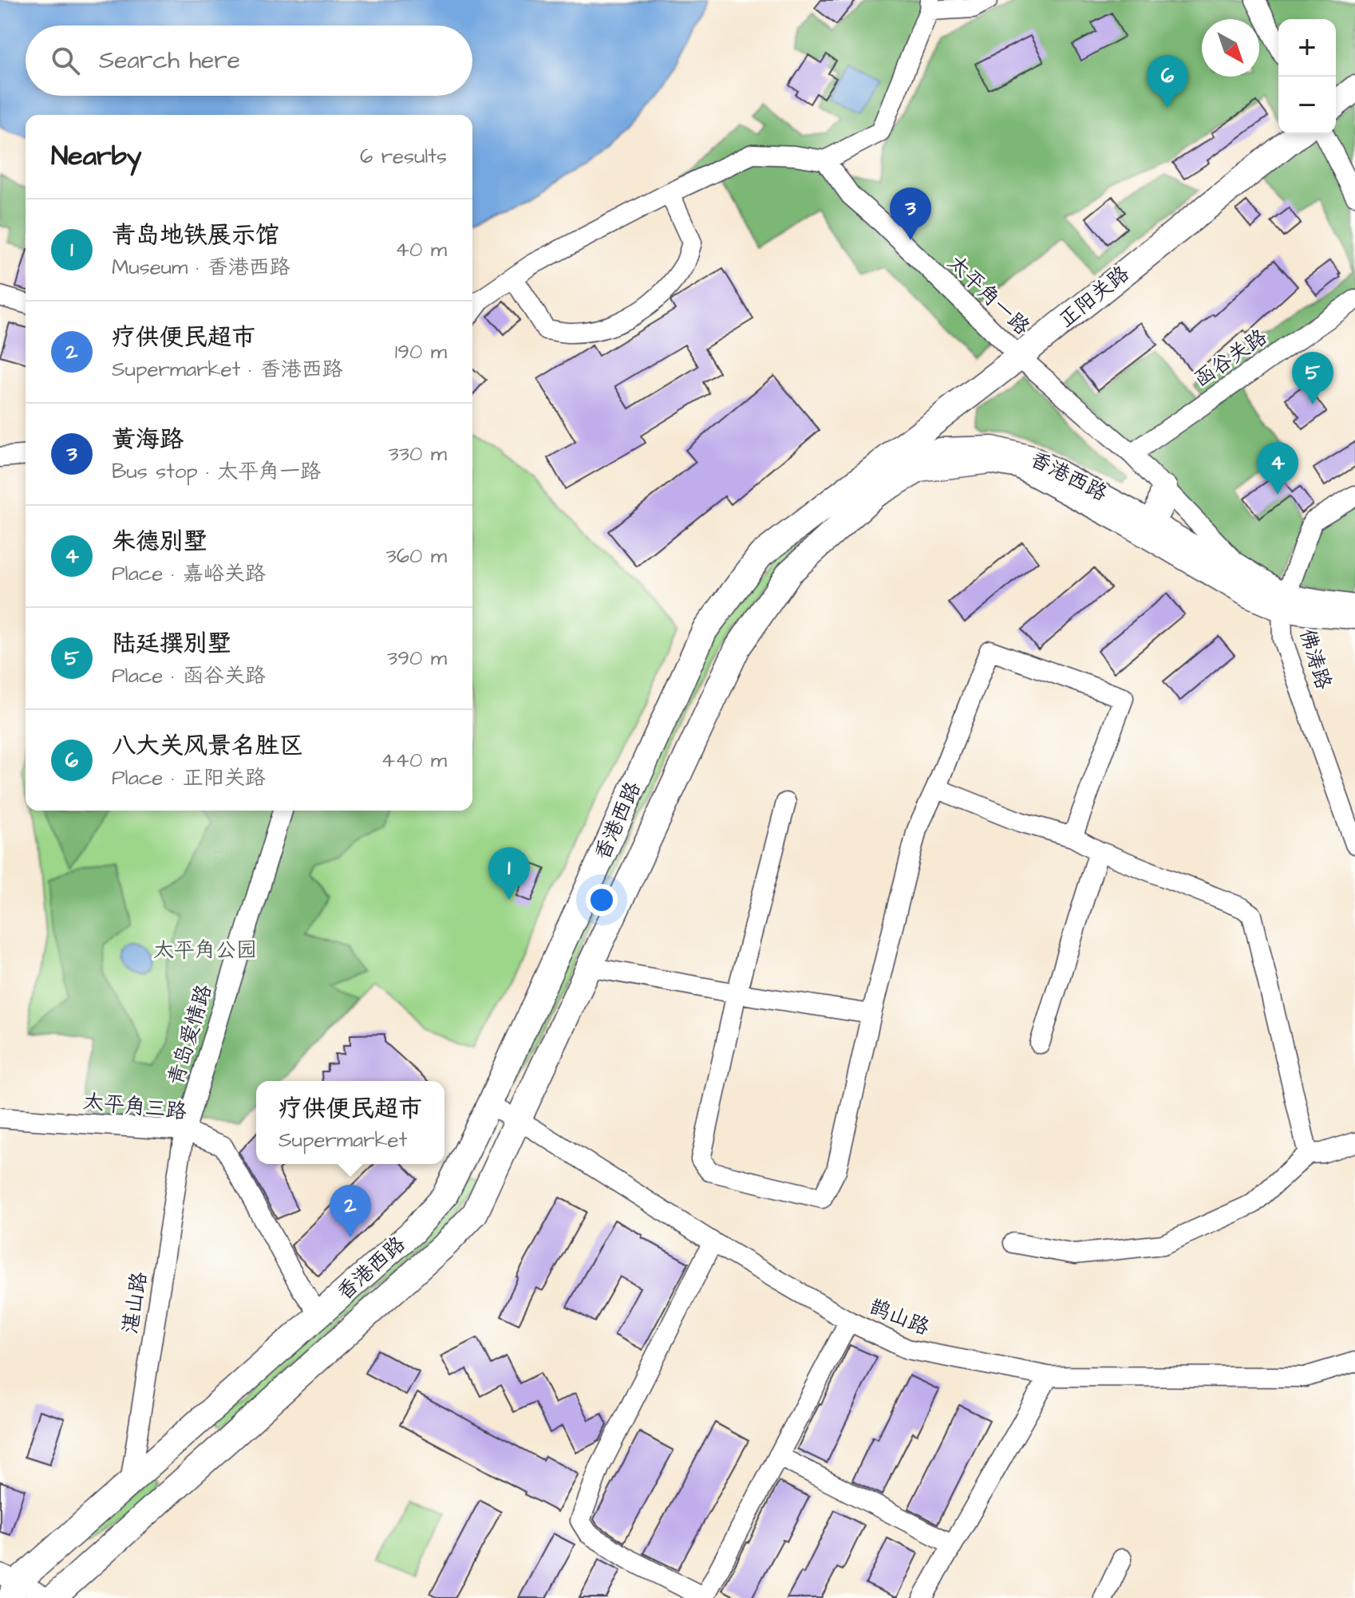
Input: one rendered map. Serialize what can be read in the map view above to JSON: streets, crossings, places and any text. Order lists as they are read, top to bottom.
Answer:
{
  "streets": {
    "main road": ["正阳关路", "香港西路"],
    "street": [
      "太平角一路",
      "函谷关路",
      "佛涛路",
      "青岛爱情路",
      "太平角三路",
      "湛山路",
      "鹊山路"
    ]
  },
  "crossings": [
    ["太平角一路", "正阳关路"],
    ["太平角一路", "函谷关路"],
    ["太平角一路", "香港西路"],
    ["太平角一路", "佛涛路"],
    ["正阳关路", "香港西路"],
    ["香港西路", "佛涛路"],
    ["香港西路", "太平角三路"],
    ["香港西路", "湛山路"],
    ["香港西路", "鹊山路"],
    ["青岛爱情路", "太平角三路"],
    ["青岛爱情路", "湛山路"],
    ["太平角三路", "湛山路"]
  ],
  "parks": ["太平角公园"],
  "north": "bottom right",
  "page": {
    "map_buttons": ["+", "−"],
    "search": "Search here",
    "pins": [
      "6",
      "3",
      "5",
      "4",
      "1",
      "2"
    ],
    "heading": ["Nearby", "6 results"],
    "list": [
      {
        "mark": "1",
        "name": "青岛地铁展示馆",
        "note": "Museum · 香港西路",
        "value": "40 m"
      },
      {
        "mark": "2",
        "name": "疗供便民超市",
        "note": "Supermarket · 香港西路",
        "value": "190 m"
      },
      {
        "mark": "3",
        "name": "黄海路",
        "note": "Bus stop · 太平角一路",
        "value": "330 m"
      },
      {
        "mark": "4",
        "name": "朱德别墅",
        "note": "Place · 嘉峪关路",
        "value": "360 m"
      },
      {
        "mark": "5",
        "name": "陆廷撰别墅",
        "note": "Place · 函谷关路",
        "value": "390 m"
      },
      {
        "mark": "6",
        "name": "八大关风景名胜区",
        "note": "Place · 正阳关路",
        "value": "440 m"
      }
    ],
    "popup": ["疗供便民超市", "Supermarket"]
  }
}
